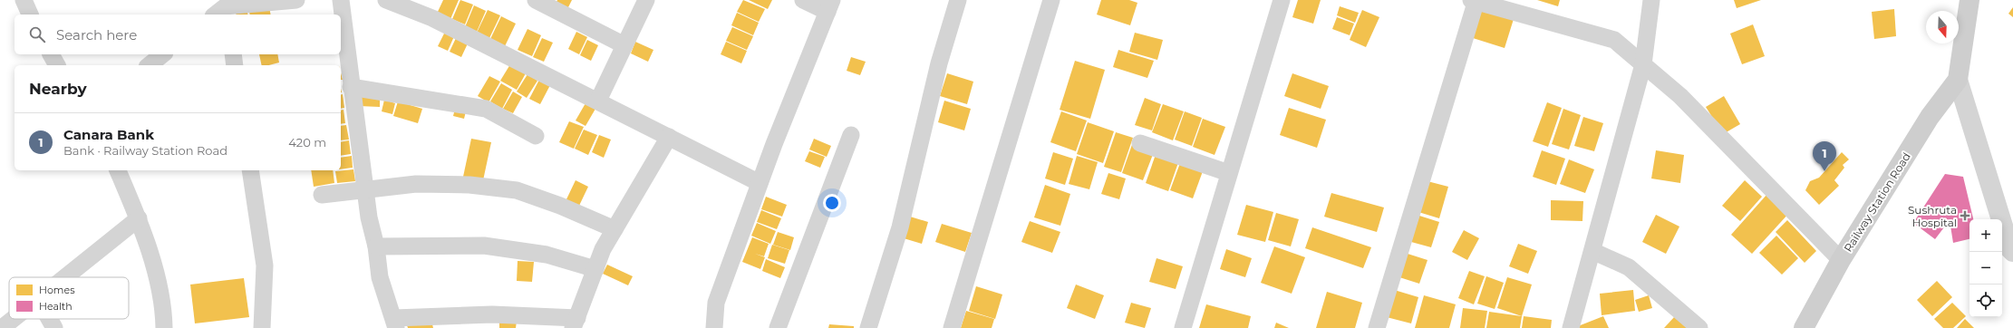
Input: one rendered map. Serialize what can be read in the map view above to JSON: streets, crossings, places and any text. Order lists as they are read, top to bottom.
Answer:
{
  "streets": {
    "main road": ["Railway Station Road"]
  },
  "places": {
    "health": ["Sushruta Hospital"]
  },
  "legend": ["Homes", "Health"],
  "north": "bottom",
  "page": {
    "search": "Search here",
    "heading": "Nearby",
    "list": [
      {
        "mark": "1",
        "name": "Canara Bank",
        "note": "Bank · Railway Station Road",
        "value": "420 m"
      }
    ],
    "pins": "1",
    "map_buttons": ["+", "−"]
  }
}
